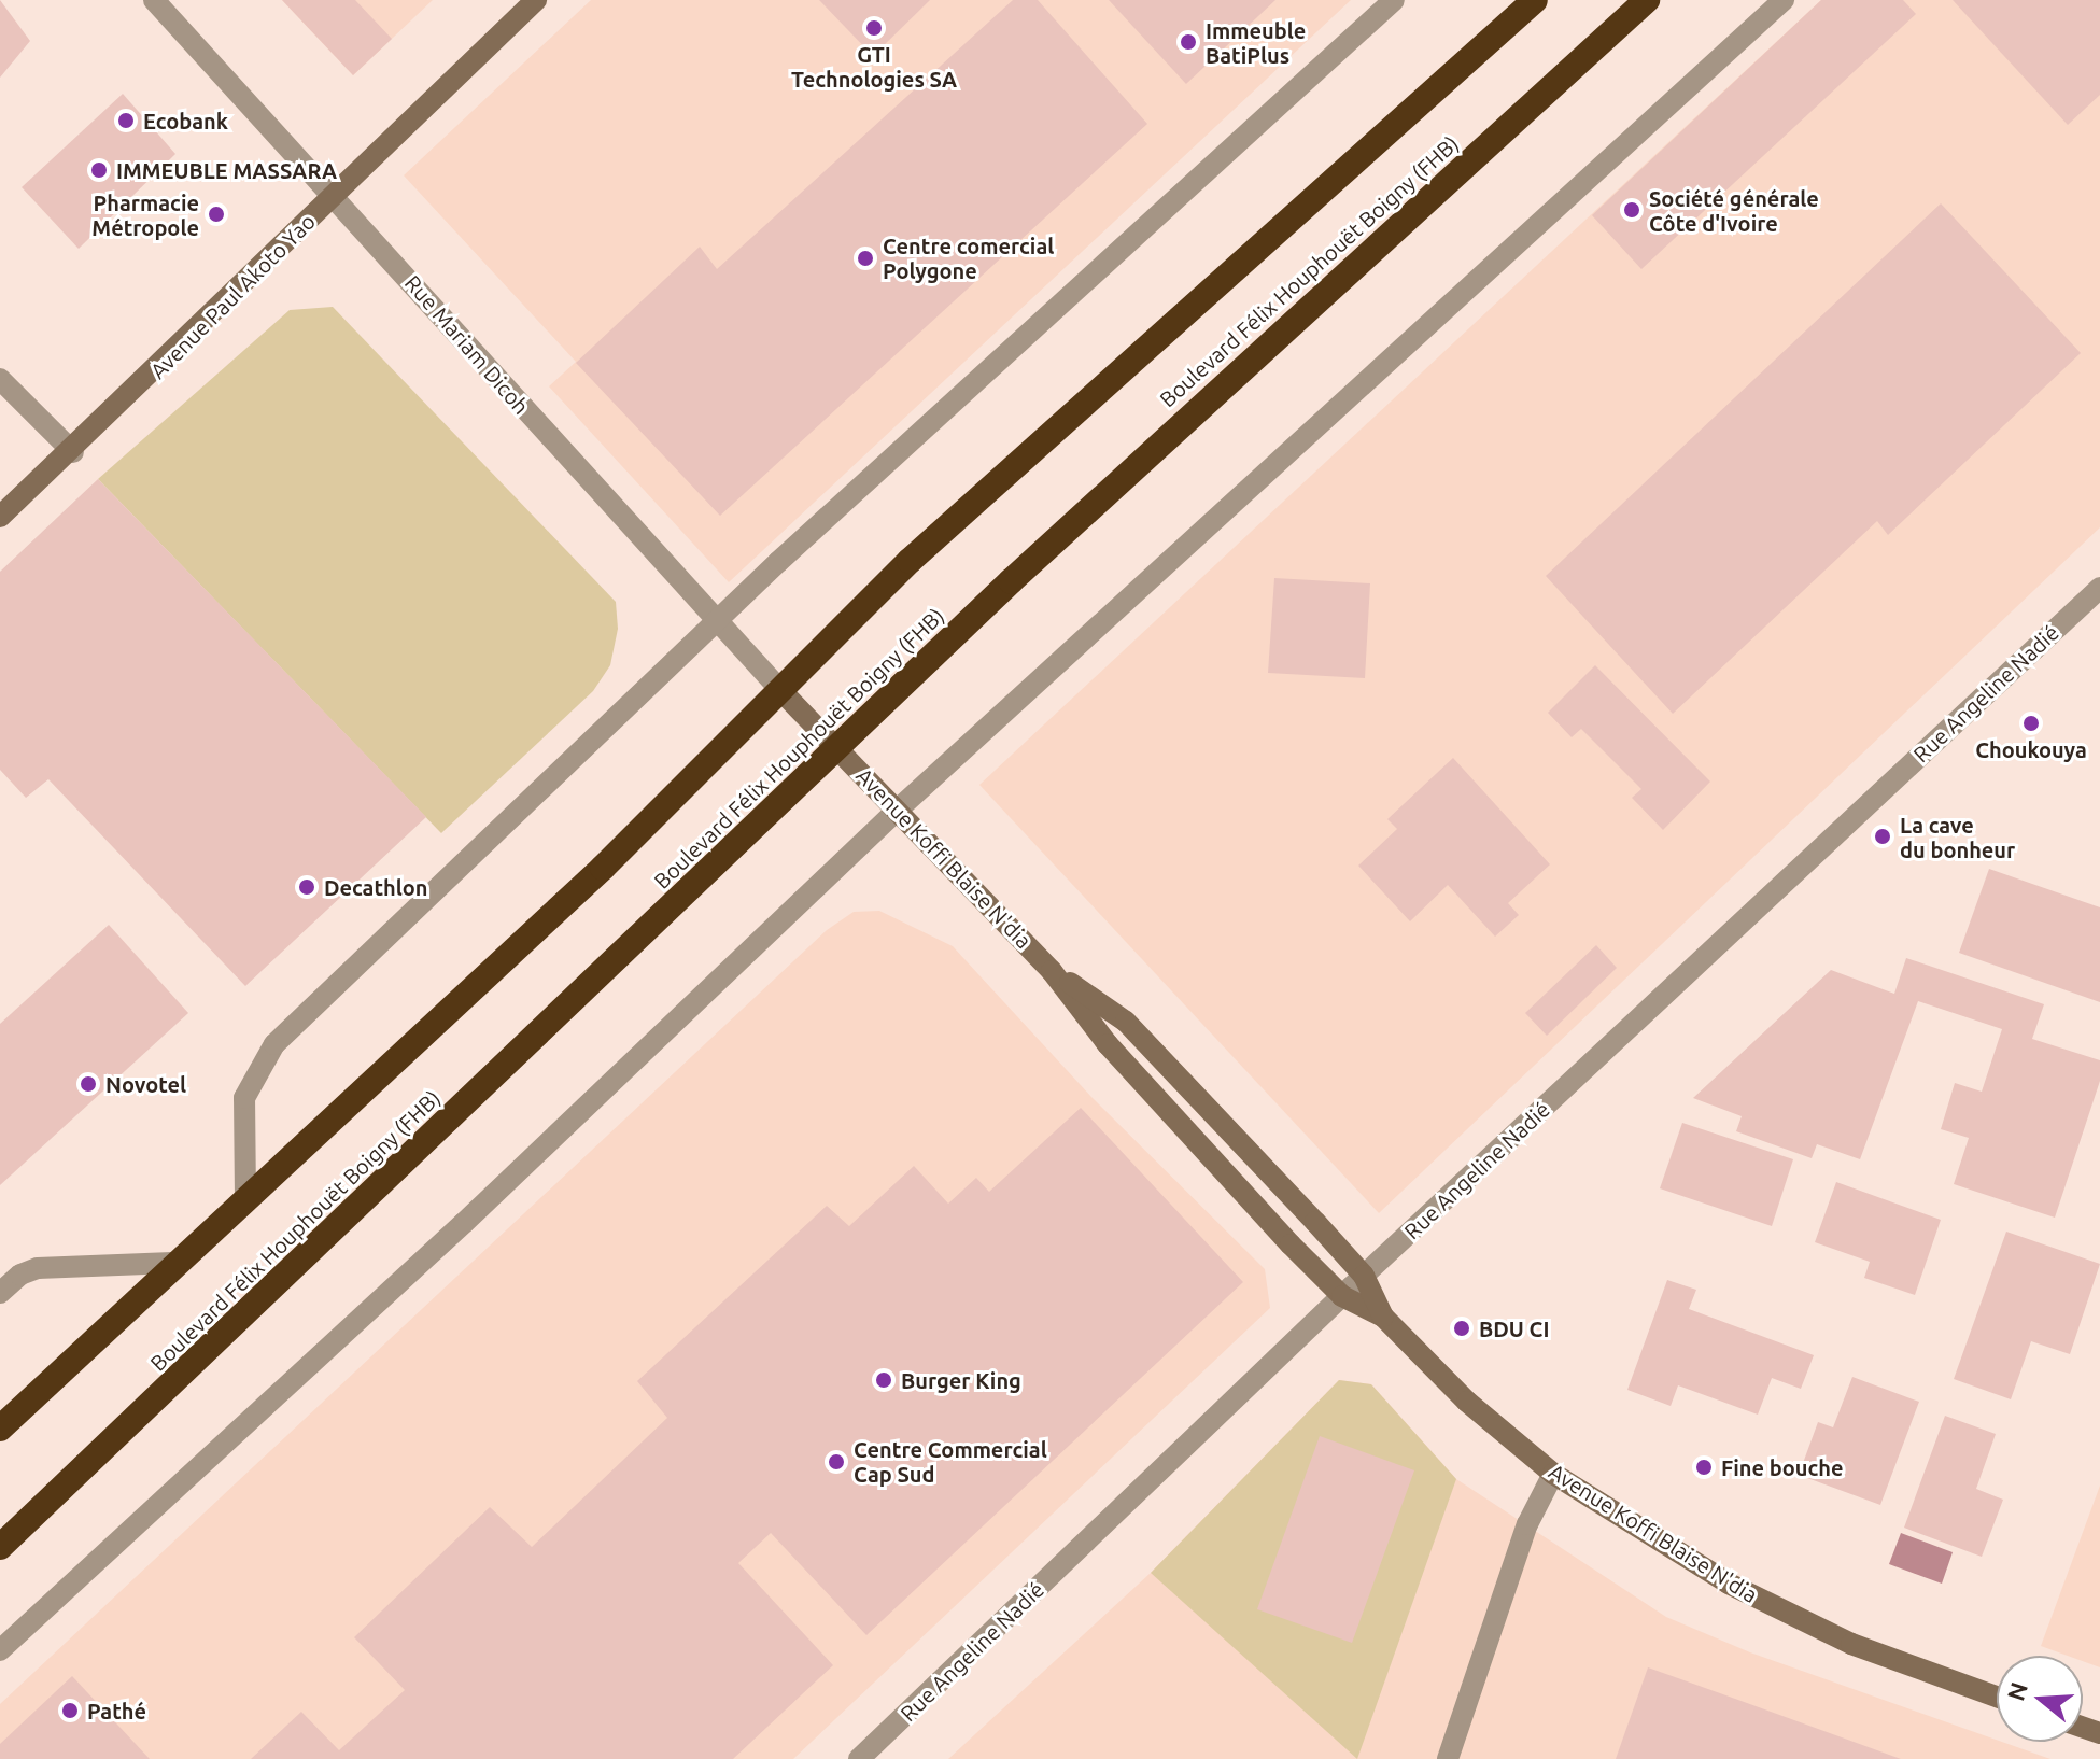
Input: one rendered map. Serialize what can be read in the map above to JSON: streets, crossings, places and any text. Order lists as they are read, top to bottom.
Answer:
{
  "streets": {
    "highway": ["Boulevard Félix Houphouët Boigny (FHB)"],
    "street": [
      "Avenue Paul Akoto Yao",
      "Rue Mariam Dicoh",
      "Rue Angeline Nadié",
      "Avenue Koffi Blaise N'dia"
    ]
  },
  "crossings": [
    ["Boulevard Félix Houphouët Boigny (FHB)", "Avenue Koffi Blaise N'dia"],
    ["Avenue Paul Akoto Yao", "Rue Mariam Dicoh"],
    ["Rue Mariam Dicoh", "Avenue Koffi Blaise N'dia"],
    ["Rue Angeline Nadié", "Avenue Koffi Blaise N'dia"]
  ],
  "places": [
    "GTI Technologies SA",
    "Immeuble BatiPlus",
    "Ecobank",
    "IMMEUBLE MASSARA",
    "Société générale Côte d'Ivoire",
    "Pharmacie Métropole",
    "Centre comercial Polygone",
    "Choukouya",
    "La cave du bonheur",
    "Decathlon",
    "Novotel",
    "BDU CI",
    "Burger King",
    "Centre Commercial Cap Sud",
    "Fine bouche",
    "Pathé"
  ],
  "north": "left"
}
